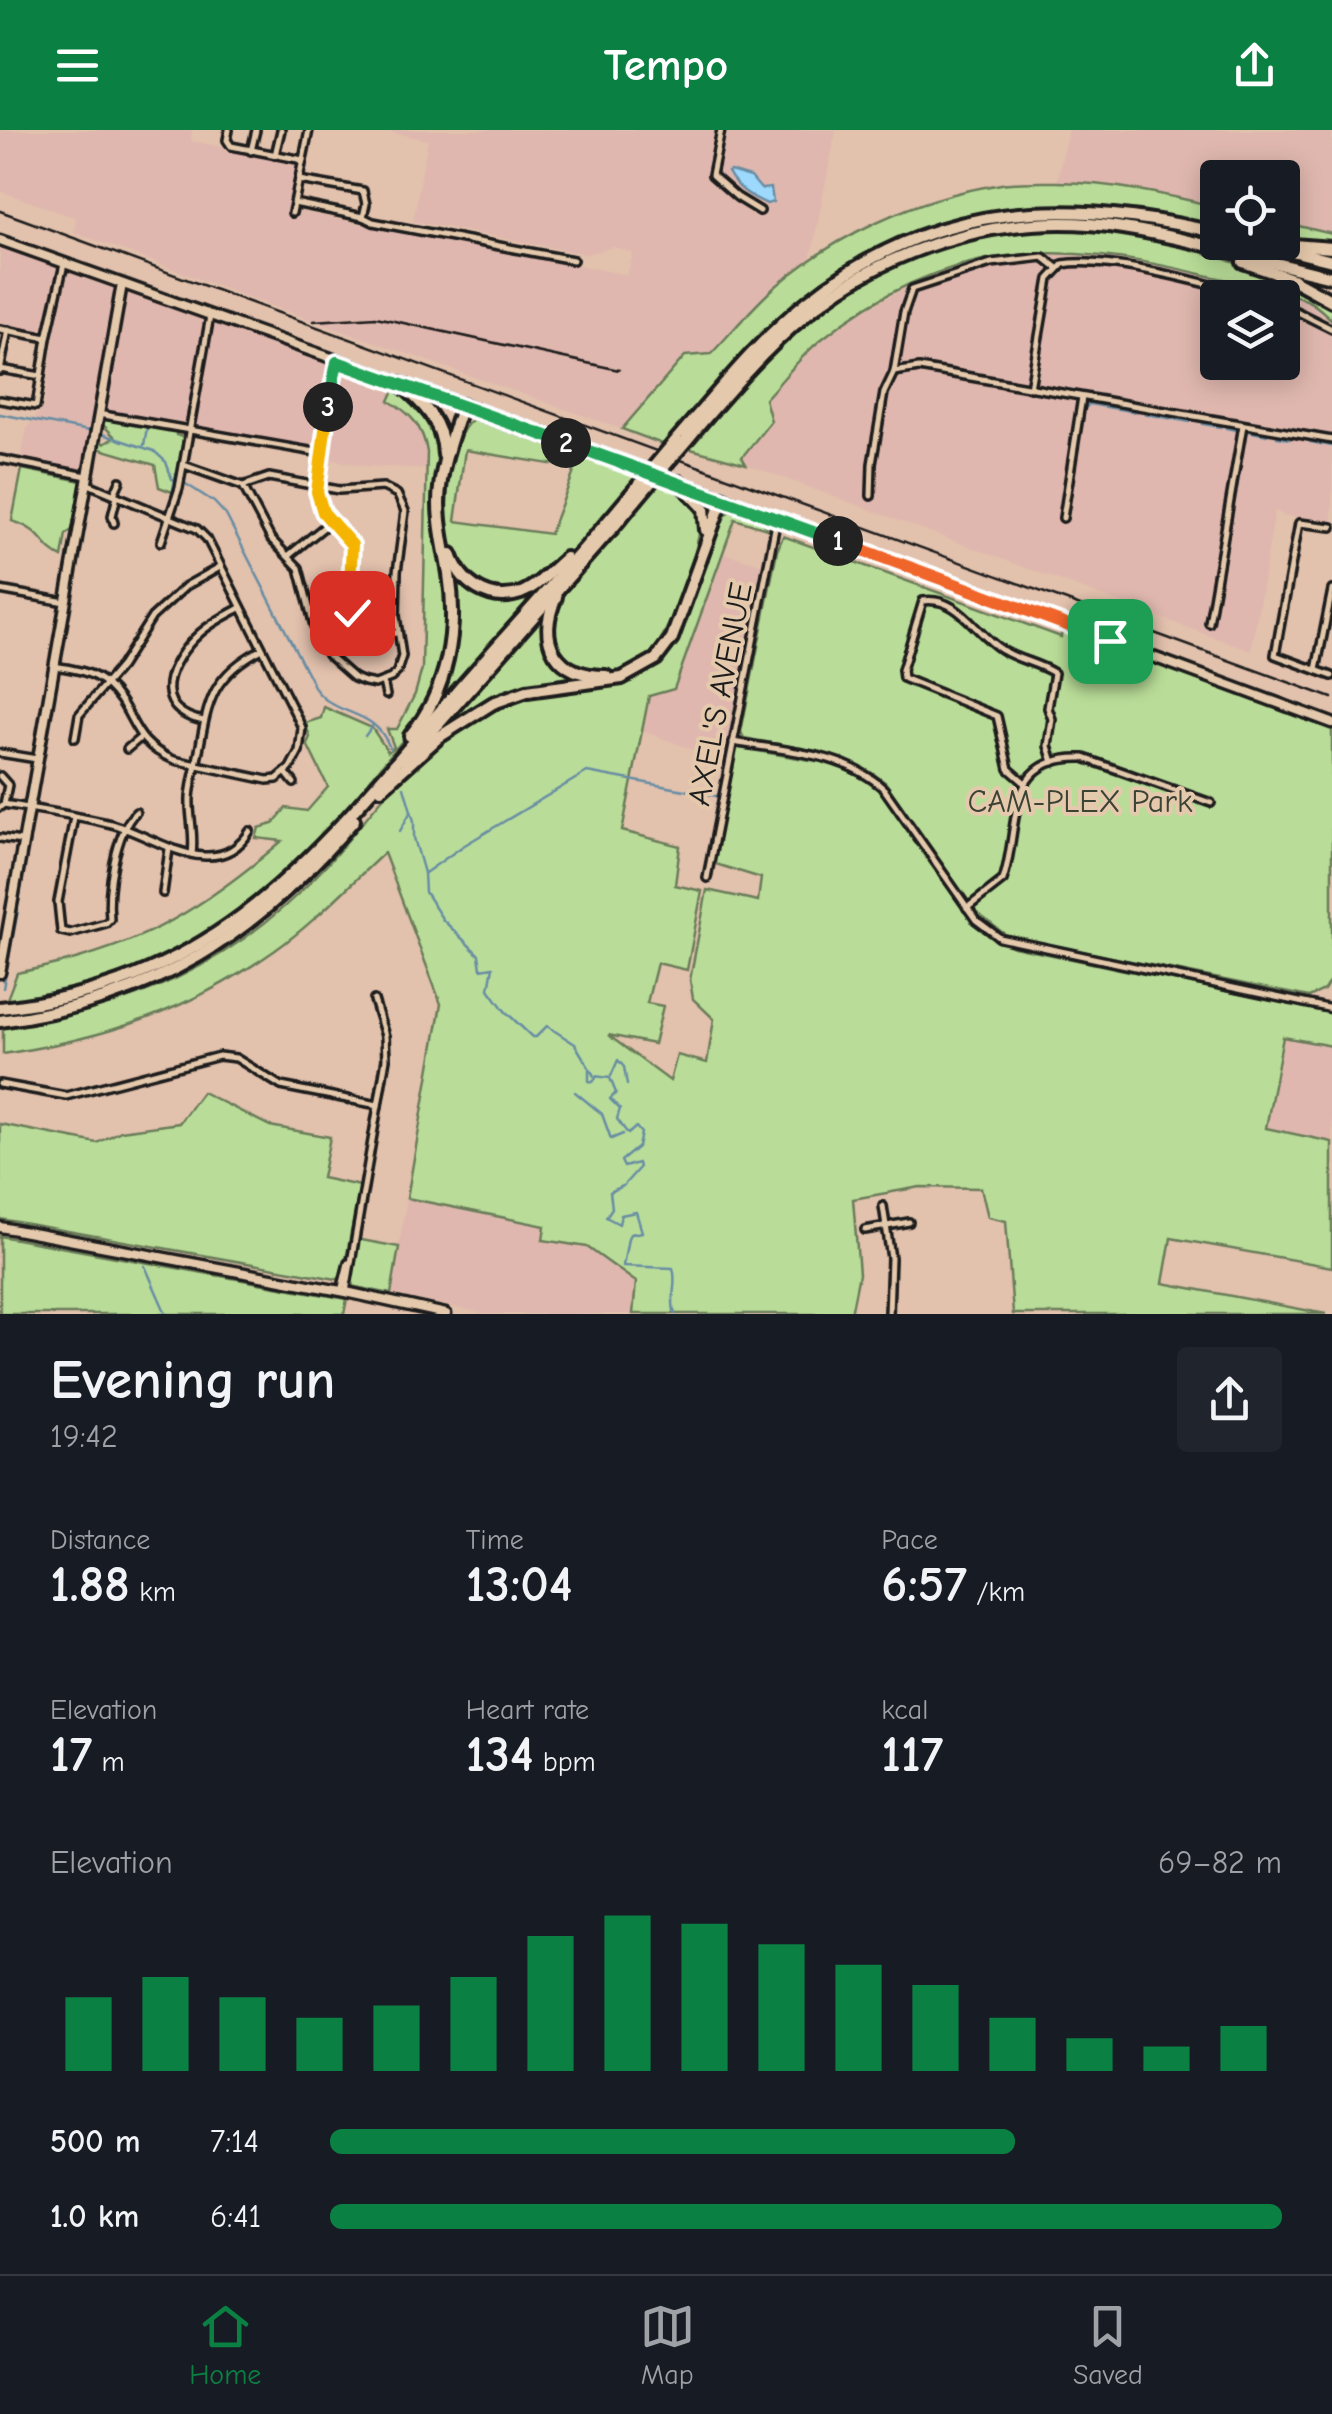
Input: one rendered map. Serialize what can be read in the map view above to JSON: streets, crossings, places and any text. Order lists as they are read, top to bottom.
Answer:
{
  "streets": {
    "street": ["AXEL'S AVENUE"]
  },
  "parks": ["CAM-PLEX Park"],
  "page": {
    "header": "Tempo",
    "pins": ["3", "2", "1"],
    "heading": ["Evening run", "19:42"],
    "stats": [
      ["Distance", "1.88 km"],
      ["Time", "13:04"],
      ["Pace", "6:57 /km"],
      ["Elevation", "17 m"],
      ["Heart rate", "134 bpm"],
      ["kcal", "117"]
    ],
    "chart": ["Elevation", "69–82 m"],
    "list": [
      {
        "name": "500 m",
        "note": "7:14"
      },
      {
        "name": "1.0 km",
        "note": "6:41"
      }
    ],
    "tabs": ["Home", "Map", "Saved"]
  }
}
